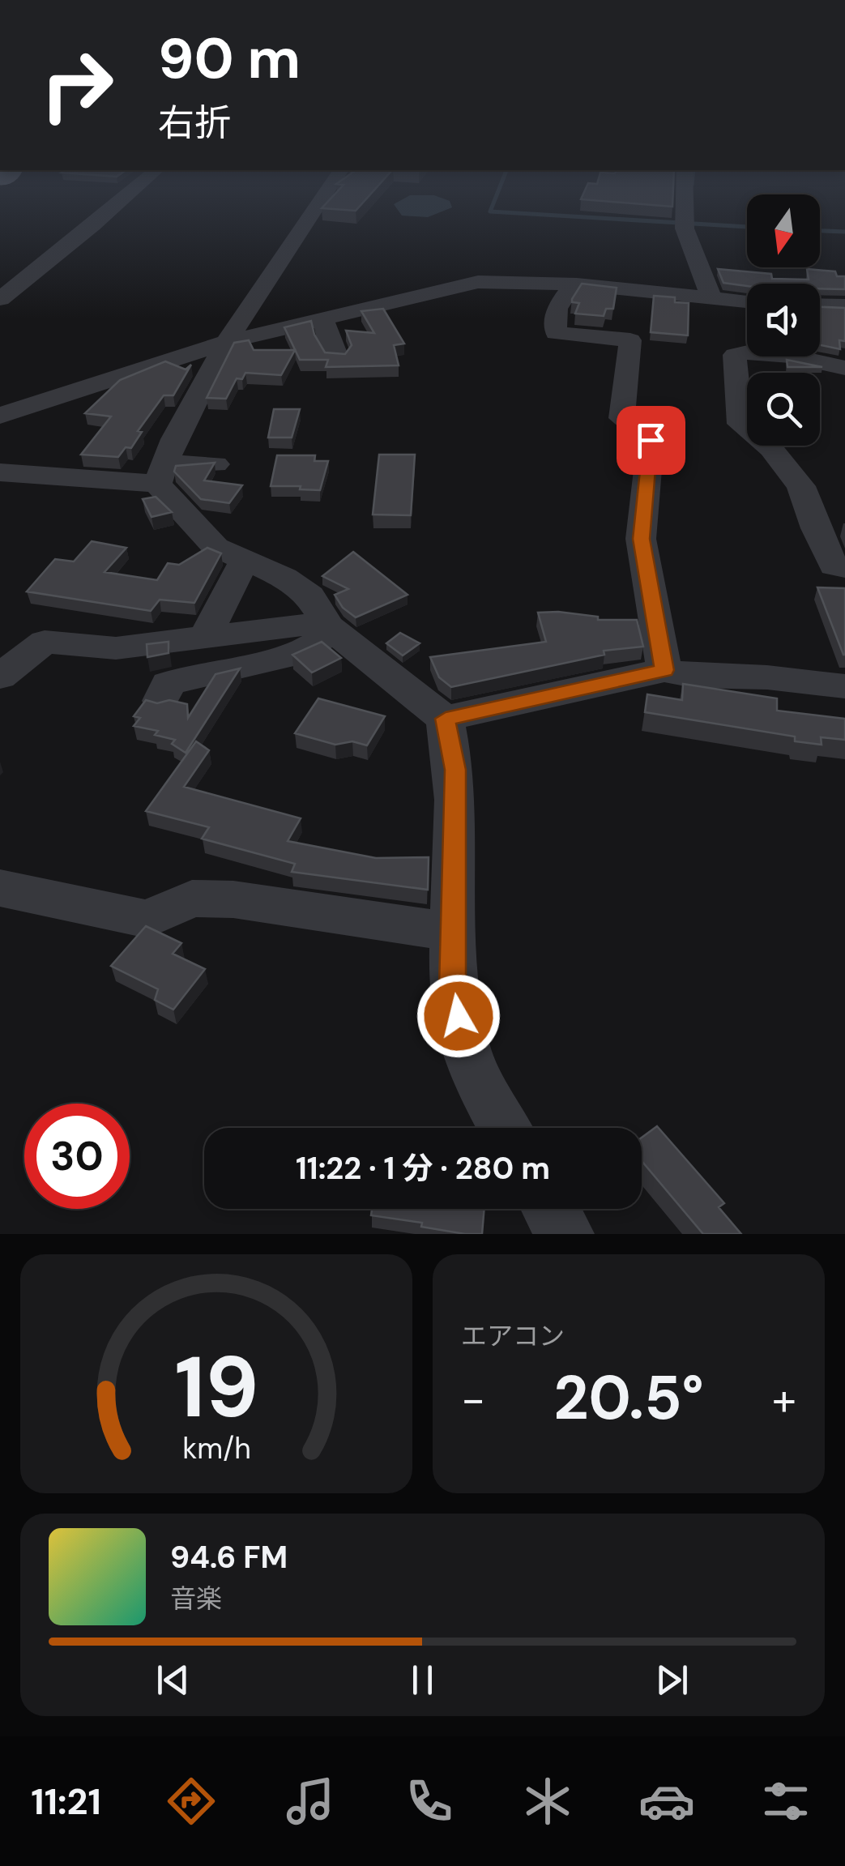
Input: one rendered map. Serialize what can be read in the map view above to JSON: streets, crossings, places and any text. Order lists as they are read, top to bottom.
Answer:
{
  "north": "bottom",
  "page": {
    "turn": ["90 m", "右折"],
    "limit": "30",
    "trip": "11:22 · 1 分 · 280 m",
    "tile": "エアコン",
    "heat": ["−", "20.5°", "+"],
    "song": ["94.6 FM", "音楽"],
    "tabs": "11:21",
    "gauge": ["19", "km/h"]
  }
}
